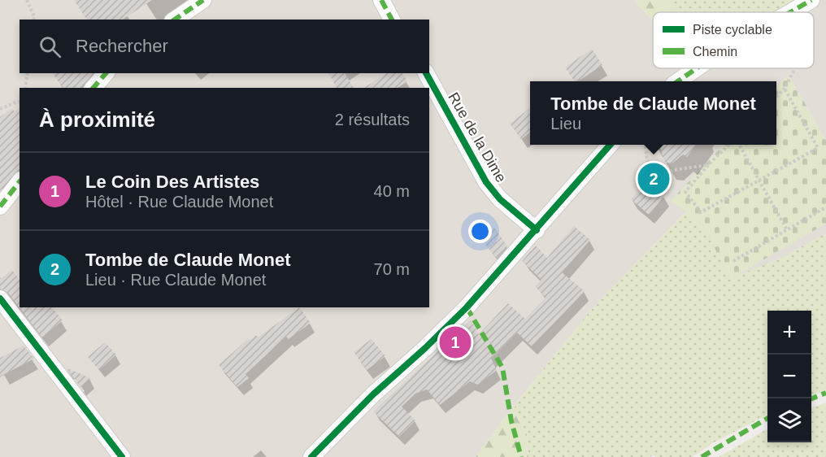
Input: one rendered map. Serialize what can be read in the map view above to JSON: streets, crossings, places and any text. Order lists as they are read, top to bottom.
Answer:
{
  "streets": {
    "street": ["Rue de la Dime"]
  },
  "legend": ["Piste cyclable", "Chemin"],
  "page": {
    "search": "Rechercher",
    "popup": ["Tombe de Claude Monet", "Lieu"],
    "heading": ["À proximité", "2 résultats"],
    "list": [
      {
        "mark": "1",
        "name": "Le Coin Des Artistes",
        "note": "Hôtel · Rue Claude Monet",
        "value": "40 m"
      },
      {
        "mark": "2",
        "name": "Tombe de Claude Monet",
        "note": "Lieu · Rue Claude Monet",
        "value": "70 m"
      }
    ],
    "pins": ["2", "1"],
    "map_buttons": ["+", "−"]
  }
}
